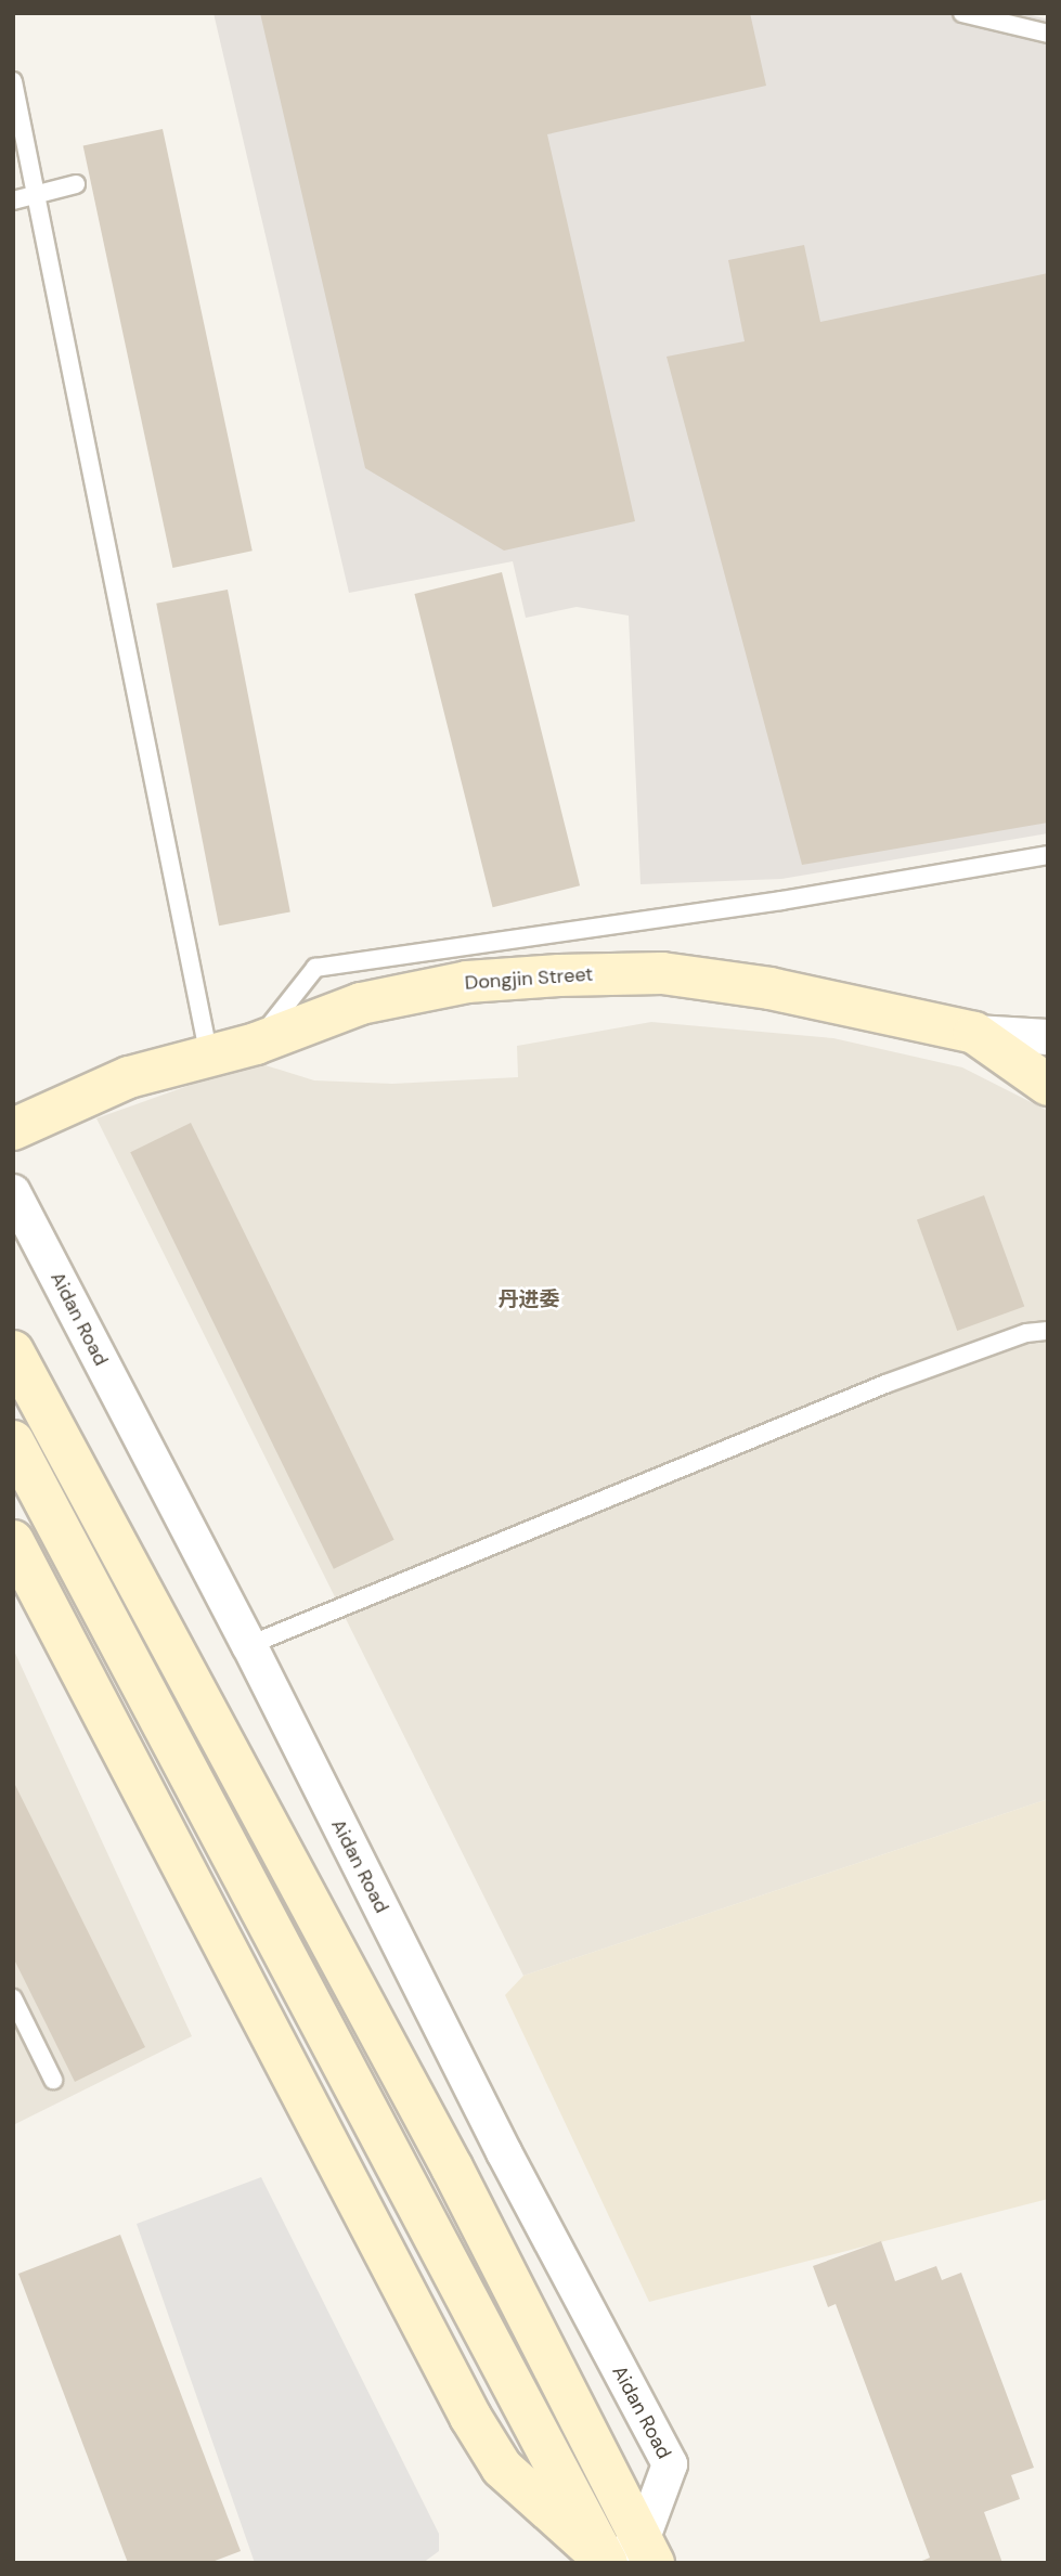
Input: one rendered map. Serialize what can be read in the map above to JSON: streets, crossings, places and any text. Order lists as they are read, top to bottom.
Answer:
{
  "streets": {
    "main road": ["Dongjin Street"],
    "street": ["Aidan Road"]
  },
  "districts": ["丹进委"]
}
